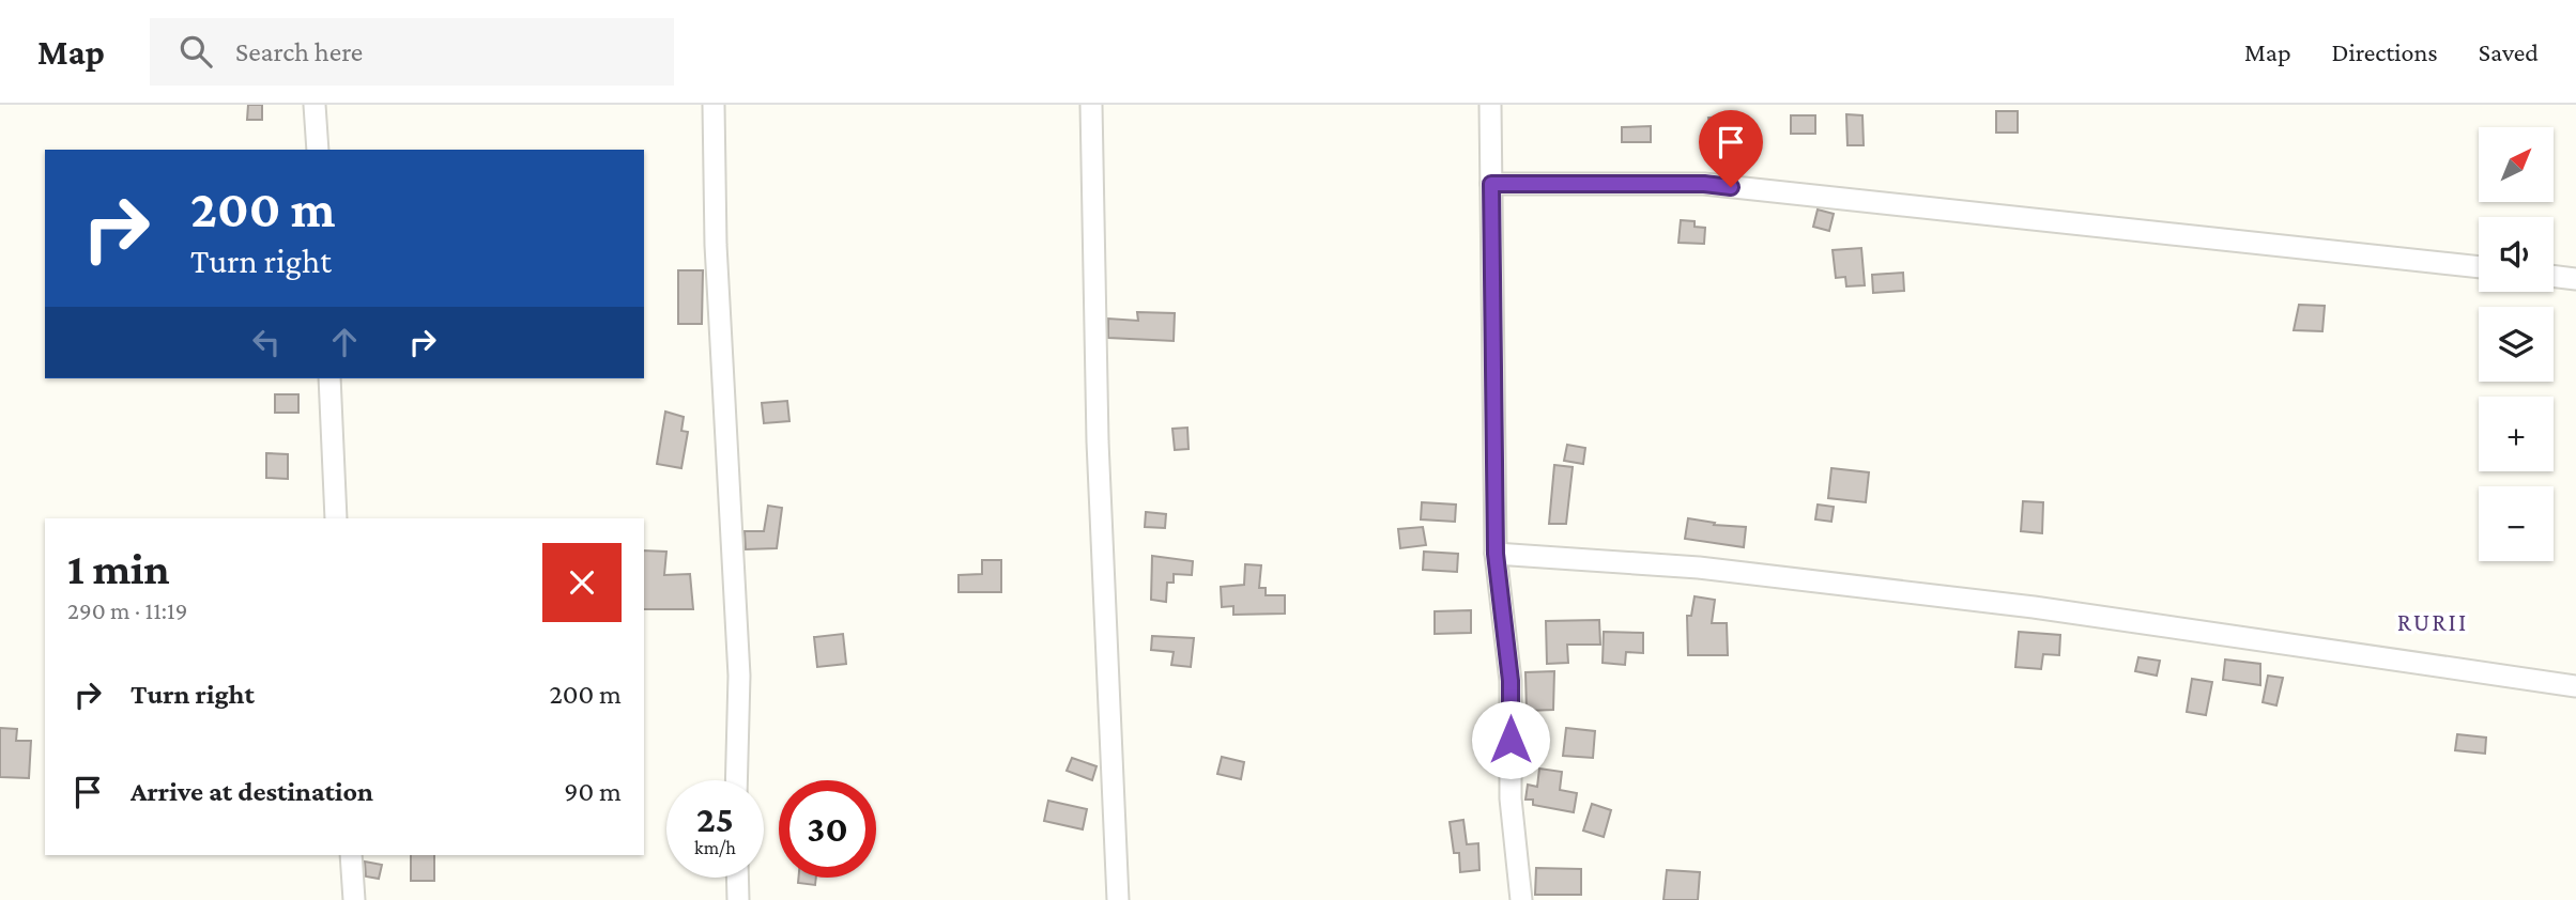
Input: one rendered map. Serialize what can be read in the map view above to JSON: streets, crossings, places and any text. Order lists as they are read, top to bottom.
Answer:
{
  "districts": ["RURII"],
  "north": "top right",
  "page": {
    "header": "Map",
    "search": "Search here",
    "nav": ["Map", "Directions", "Saved"],
    "map_buttons": ["+", "−"],
    "turn": ["200 m", "Turn right"],
    "heading": ["1 min", "290 m · 11:19"],
    "list": [
      {
        "name": "Turn right",
        "value": "200 m"
      },
      {
        "name": "Arrive at destination",
        "value": "90 m"
      }
    ],
    "speed": "25 km/h",
    "limit": "30"
  }
}
